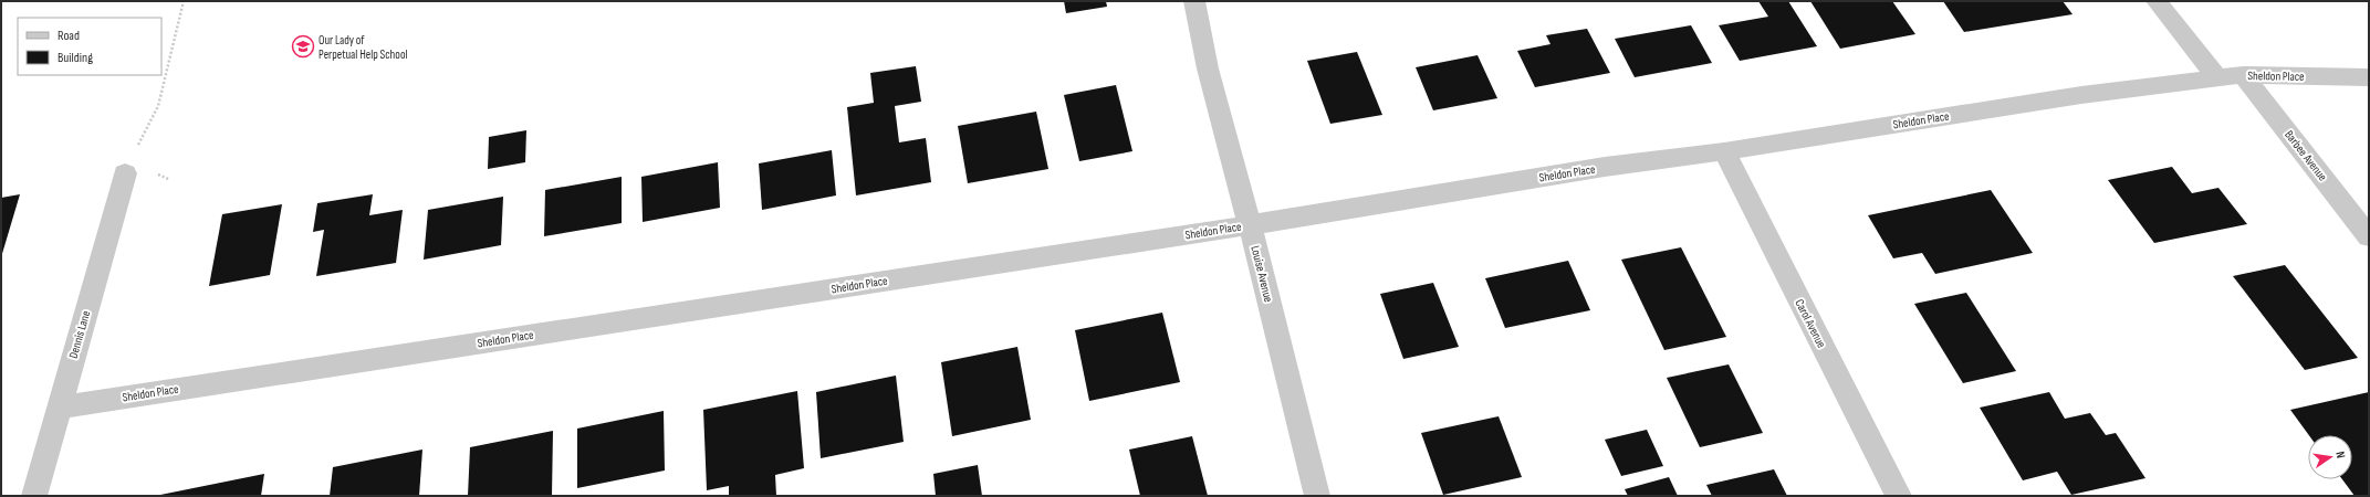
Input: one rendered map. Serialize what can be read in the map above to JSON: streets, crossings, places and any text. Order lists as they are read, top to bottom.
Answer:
{
  "streets": {
    "street": [
      "Sheldon Place",
      "Barbee Avenue",
      "Louise Avenue",
      "Carol Avenue",
      "Dennis Lane"
    ]
  },
  "crossings": [
    ["Sheldon Place", "Barbee Avenue"],
    ["Sheldon Place", "Louise Avenue"],
    ["Sheldon Place", "Carol Avenue"],
    ["Sheldon Place", "Dennis Lane"]
  ],
  "places": {
    "school or university": ["Our Lady of Perpetual Help School"]
  },
  "legend": ["Road", "Building"],
  "north": "right"
}
